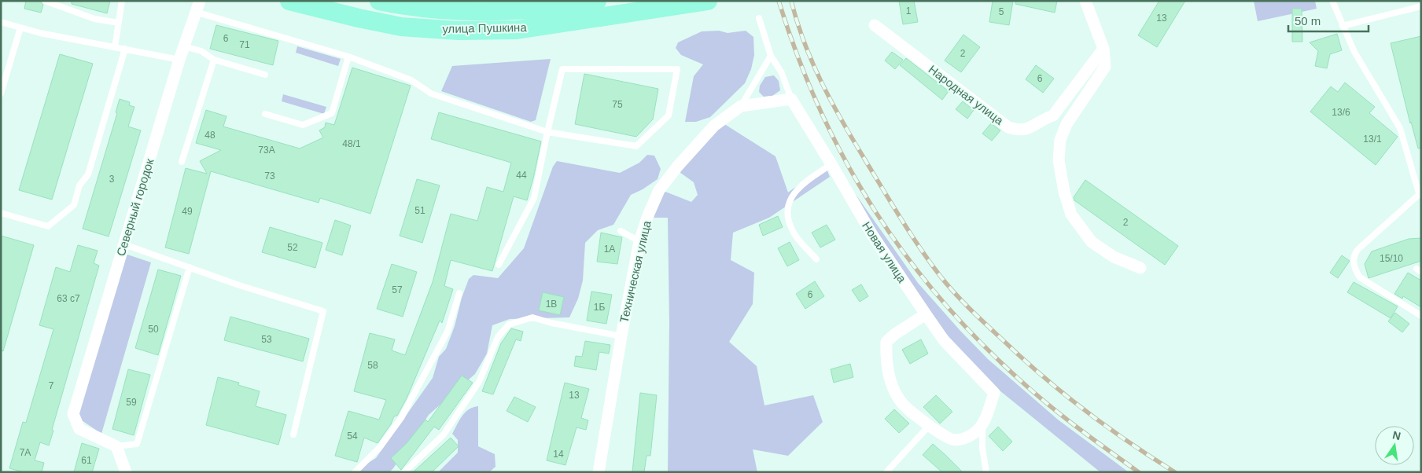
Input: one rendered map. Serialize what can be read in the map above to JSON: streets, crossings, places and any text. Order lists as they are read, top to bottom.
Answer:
{
  "streets": {
    "main road": ["улица Пушкина"],
    "street": [
      "Народная улица",
      "Северный городок",
      "Новая улица",
      "Техническая улица"
    ]
  },
  "house_numbers": [
    "1",
    "5",
    "13",
    "6",
    "71",
    "2",
    "6",
    "75",
    "13/6",
    "48",
    "13/1",
    "48/1",
    "73А",
    "44",
    "73",
    "3",
    "51",
    "49",
    "2",
    "52",
    "1А",
    "15/10",
    "57",
    "6",
    "63 с7",
    "1В",
    "1Б",
    "50",
    "53",
    "58",
    "7",
    "13",
    "59",
    "54",
    "7А",
    "14",
    "61"
  ],
  "scale_bar": "50 m",
  "north": "top"
}
